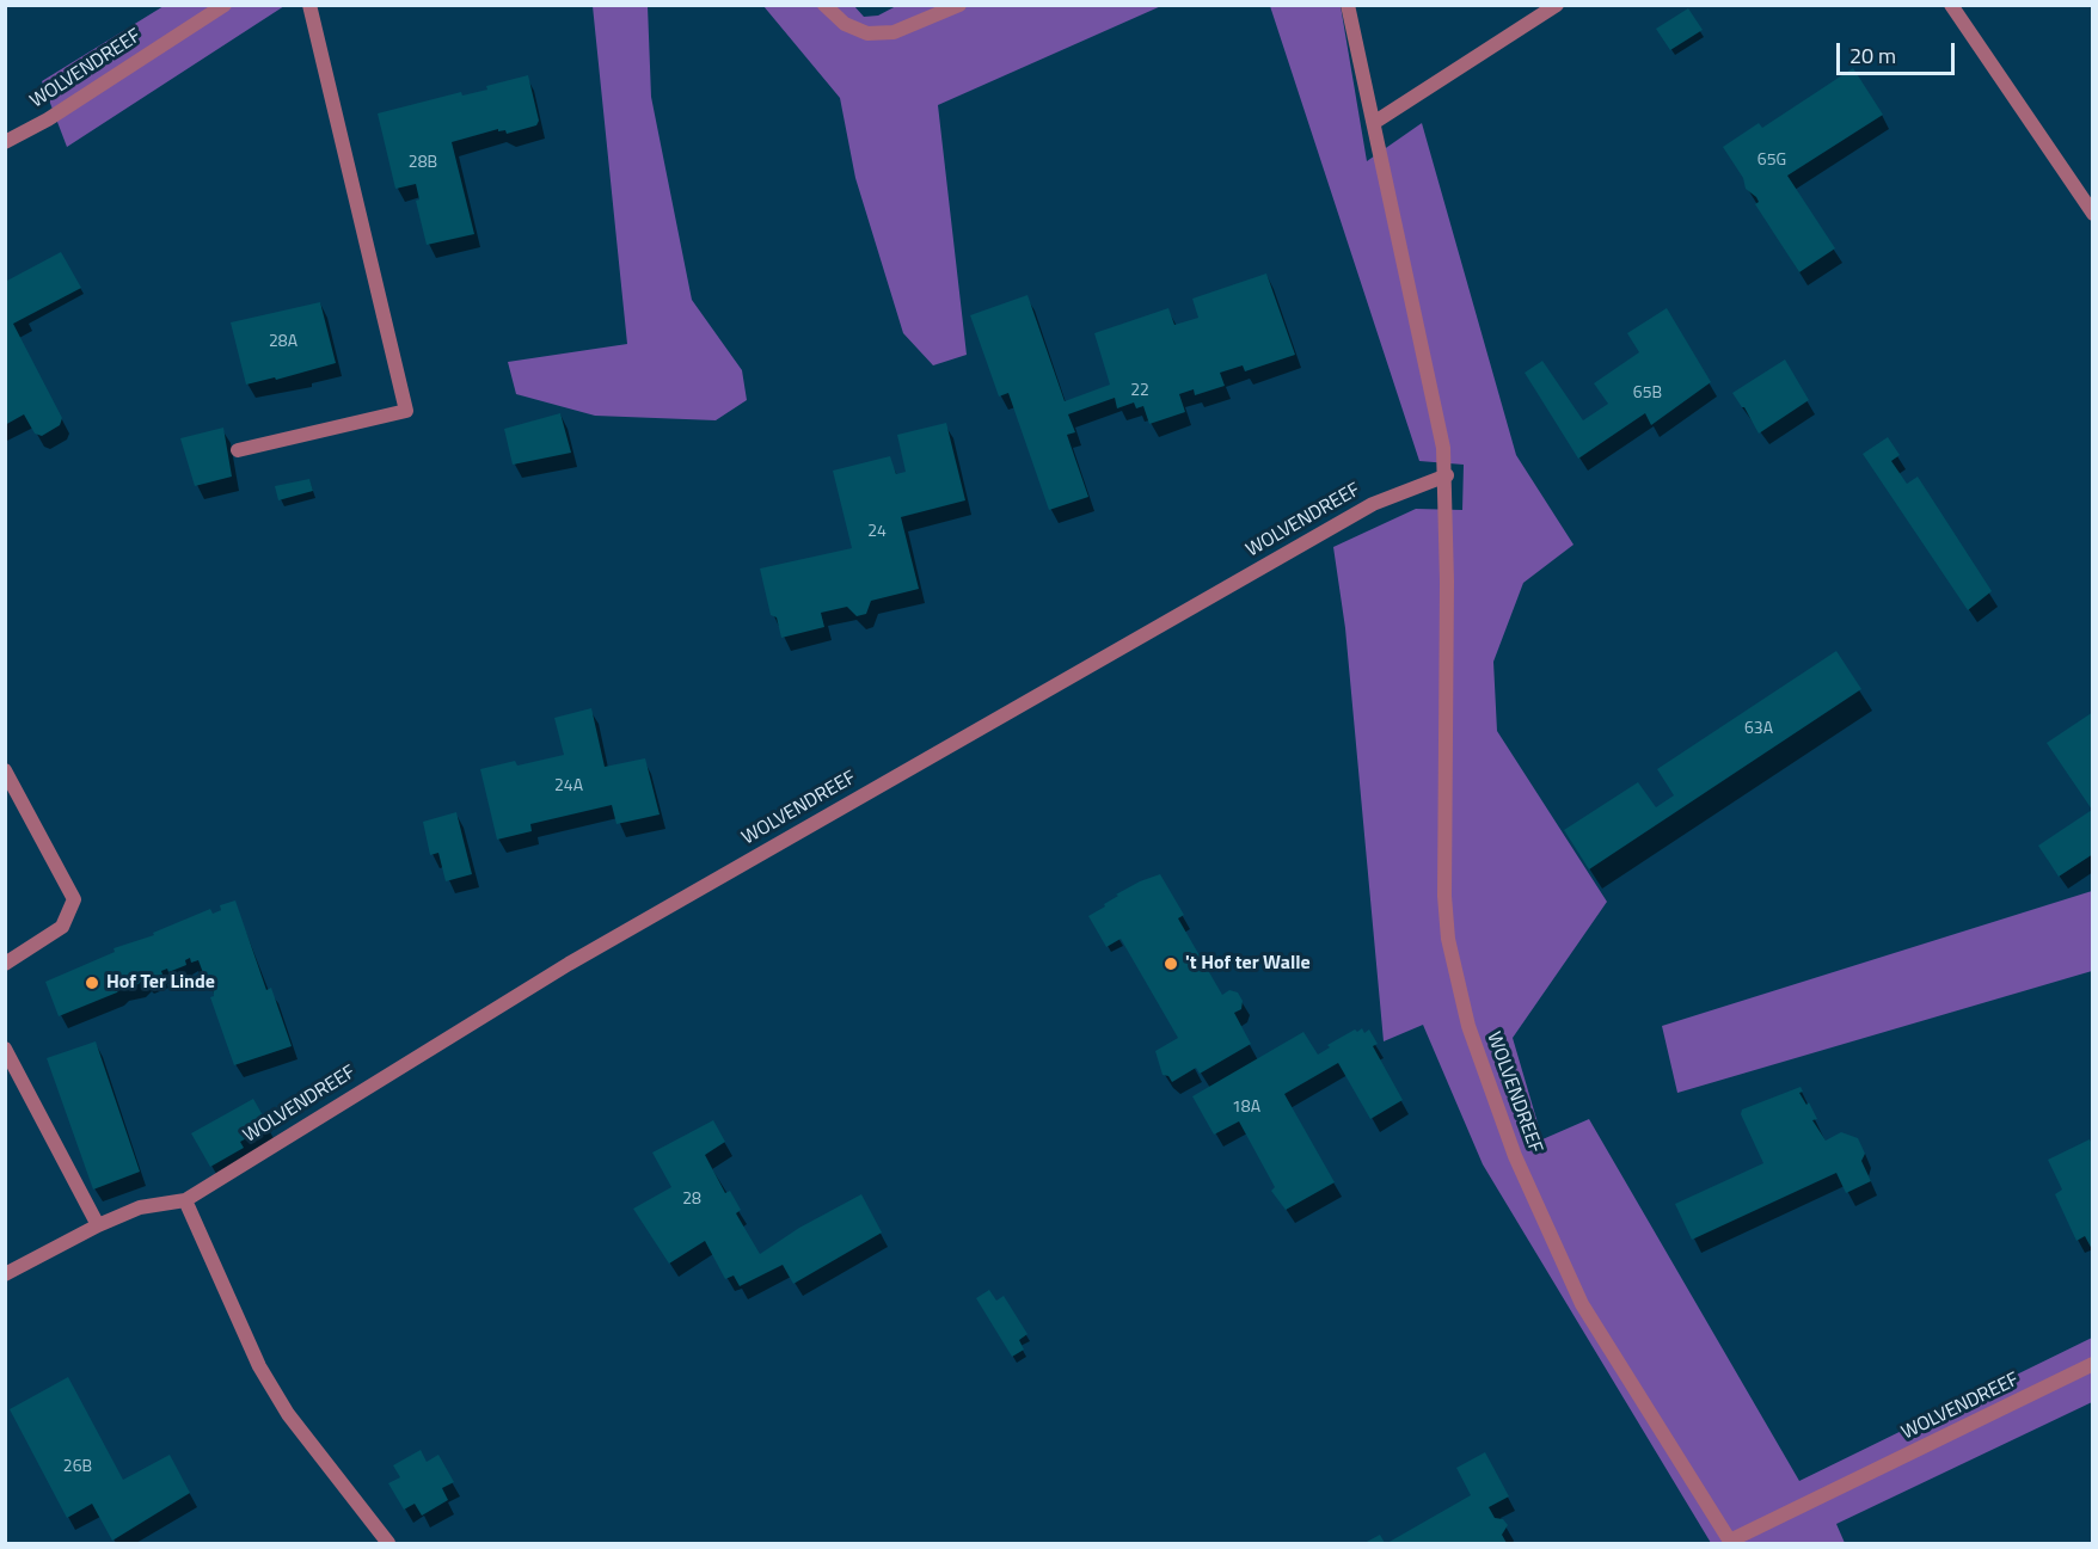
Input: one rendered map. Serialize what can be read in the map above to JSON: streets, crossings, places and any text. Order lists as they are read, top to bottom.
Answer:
{
  "streets": {
    "street": ["WOLVENDREEF"]
  },
  "places": ["'t Hof ter Walle", "Hof Ter Linde"],
  "house_numbers": [
    "65G",
    "28B",
    "28A",
    "22",
    "65B",
    "24",
    "63A",
    "24A",
    "18A",
    "28",
    "26B"
  ],
  "scale_bar": "20 m"
}
